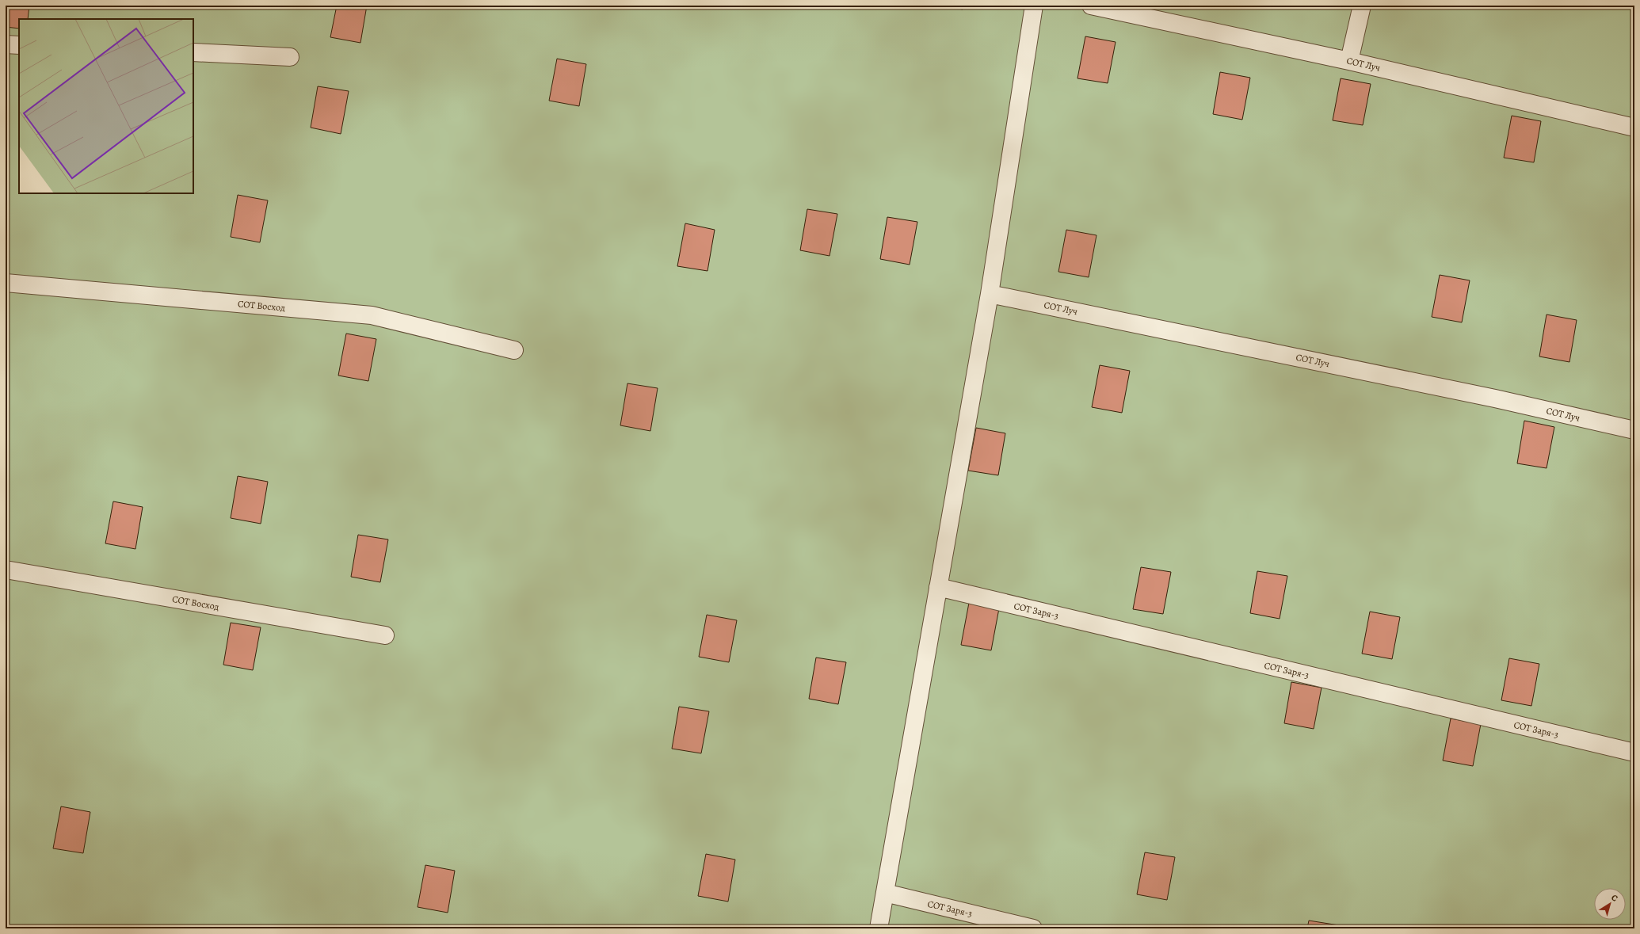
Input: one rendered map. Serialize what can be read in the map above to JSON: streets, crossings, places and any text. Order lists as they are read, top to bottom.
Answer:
{
  "streets": {
    "street": ["СОТ Луч", "СОТ Восход", "СОТ Заря-3"]
  },
  "north": "top right"
}
